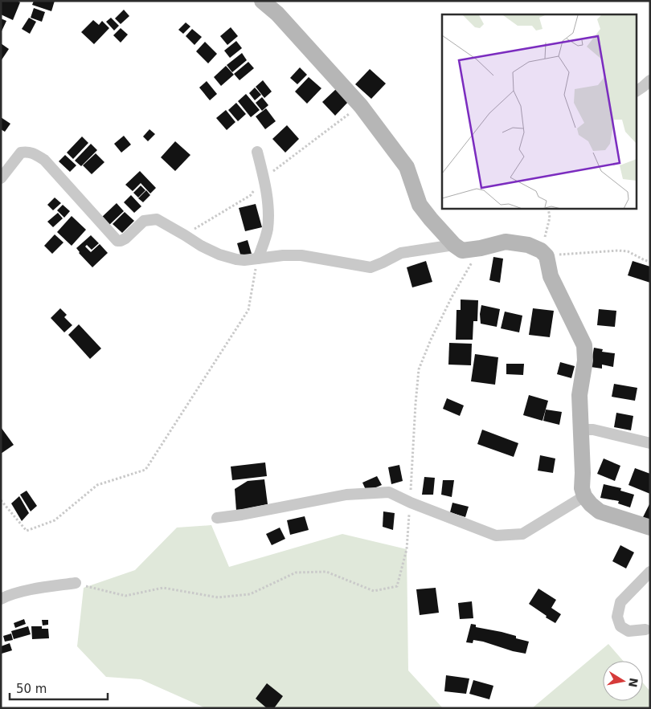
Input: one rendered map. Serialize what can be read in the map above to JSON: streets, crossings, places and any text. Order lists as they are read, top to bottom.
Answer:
{
  "scale_bar": "50 m",
  "north": "right"
}
